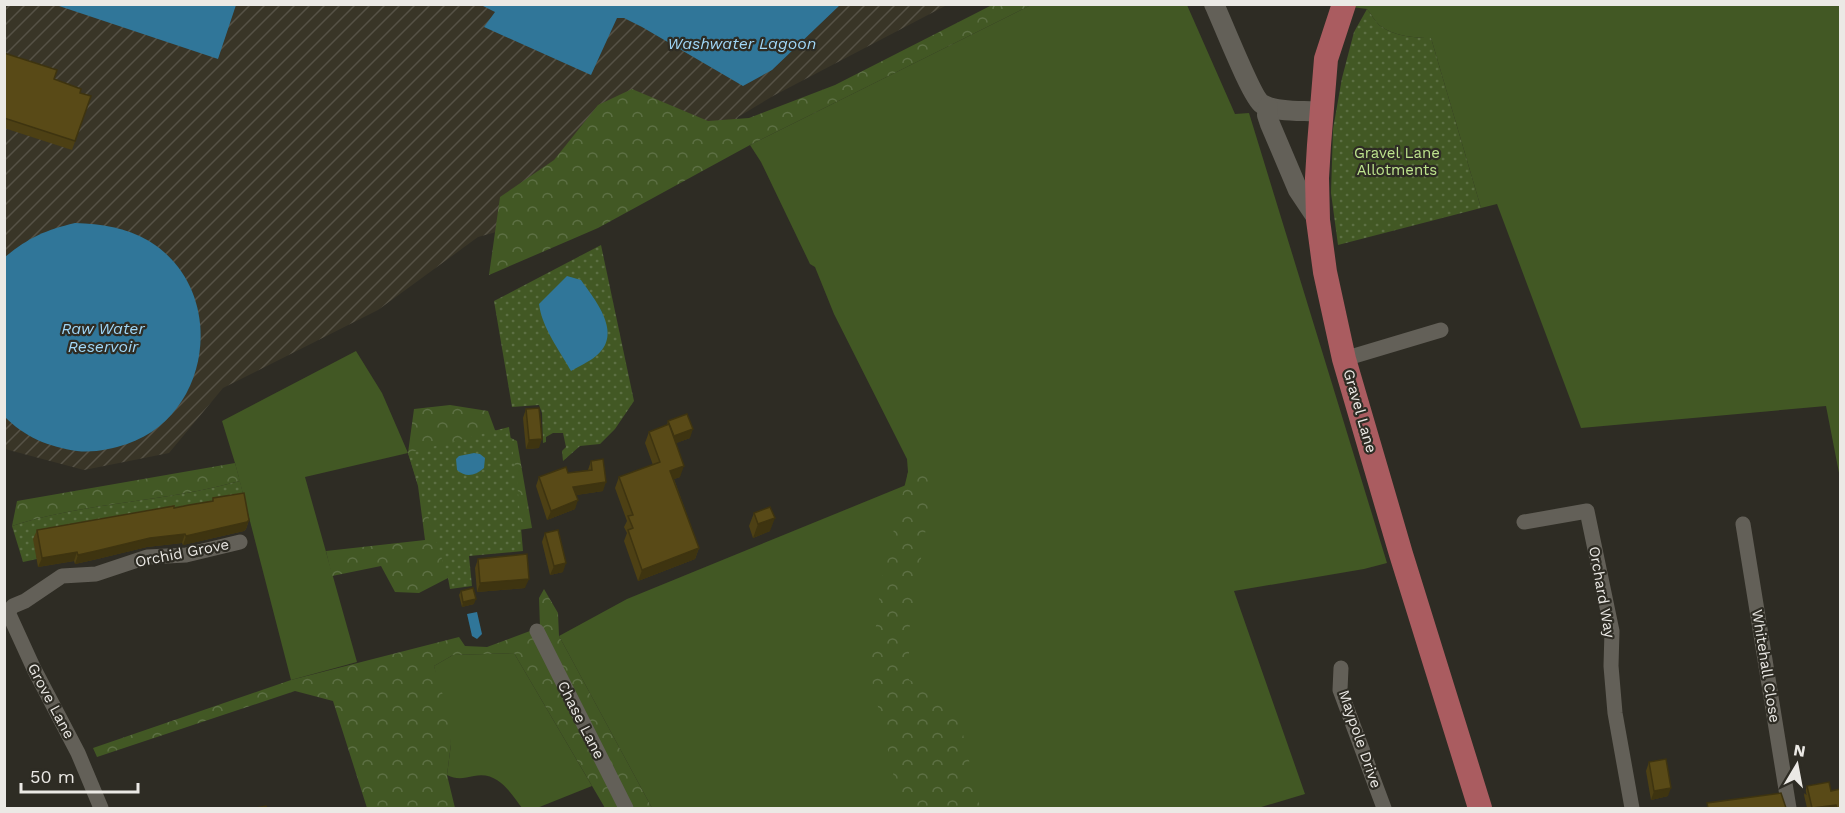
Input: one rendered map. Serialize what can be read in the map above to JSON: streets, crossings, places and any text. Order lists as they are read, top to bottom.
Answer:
{
  "streets": {
    "main road": ["Gravel Lane"],
    "street": [
      "Orchid Grove",
      "Orchard Way",
      "Whitehall Close",
      "Grove Lane",
      "Chase Lane",
      "Maypole Drive"
    ]
  },
  "crossings": [
    ["Orchid Grove", "Grove Lane"]
  ],
  "water": ["Washwater Lagoon", "Raw Water Reservoir"],
  "parks": ["Gravel Lane Allotments"],
  "scale_bar": "50 m",
  "north": "top"
}
